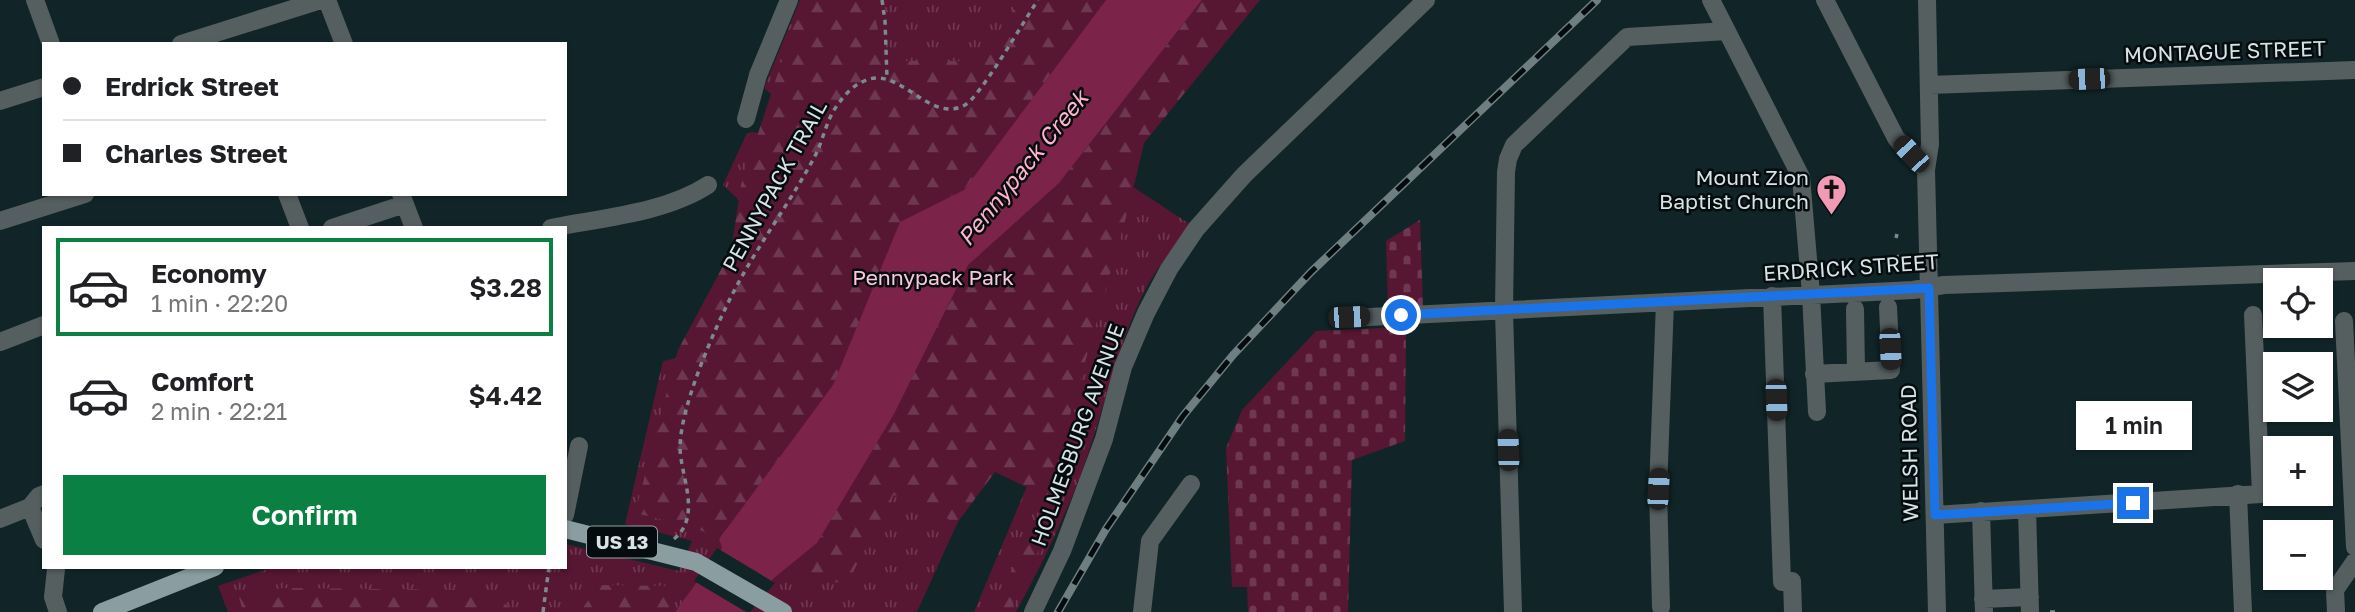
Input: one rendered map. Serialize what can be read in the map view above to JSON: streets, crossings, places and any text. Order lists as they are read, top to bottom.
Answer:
{
  "streets": {
    "main road": ["US 13"],
    "street": [
      "MONTAGUE STREET",
      "ERDRICK STREET",
      "HOLMESBURG AVENUE",
      "WELSH ROAD"
    ],
    "path": ["PENNYPACK TRAIL"]
  },
  "crossings": [
    ["MONTAGUE STREET", "WELSH ROAD"],
    ["ERDRICK STREET", "WELSH ROAD"]
  ],
  "water": ["Pennypack Creek"],
  "parks": ["Pennypack Park"],
  "places": {
    "church": ["Mount Zion Baptist Church"]
  },
  "page": {
    "banner": ["Erdrick Street", "Charles Street"],
    "list": [
      {
        "name": "Economy",
        "note": "1 min · 22:20",
        "value": "$3.28"
      },
      {
        "name": "Comfort",
        "note": "2 min · 22:21",
        "value": "$4.42"
      }
    ],
    "map_buttons": ["+", "−"],
    "bubble": "1 min",
    "buttons": "Confirm"
  }
}
